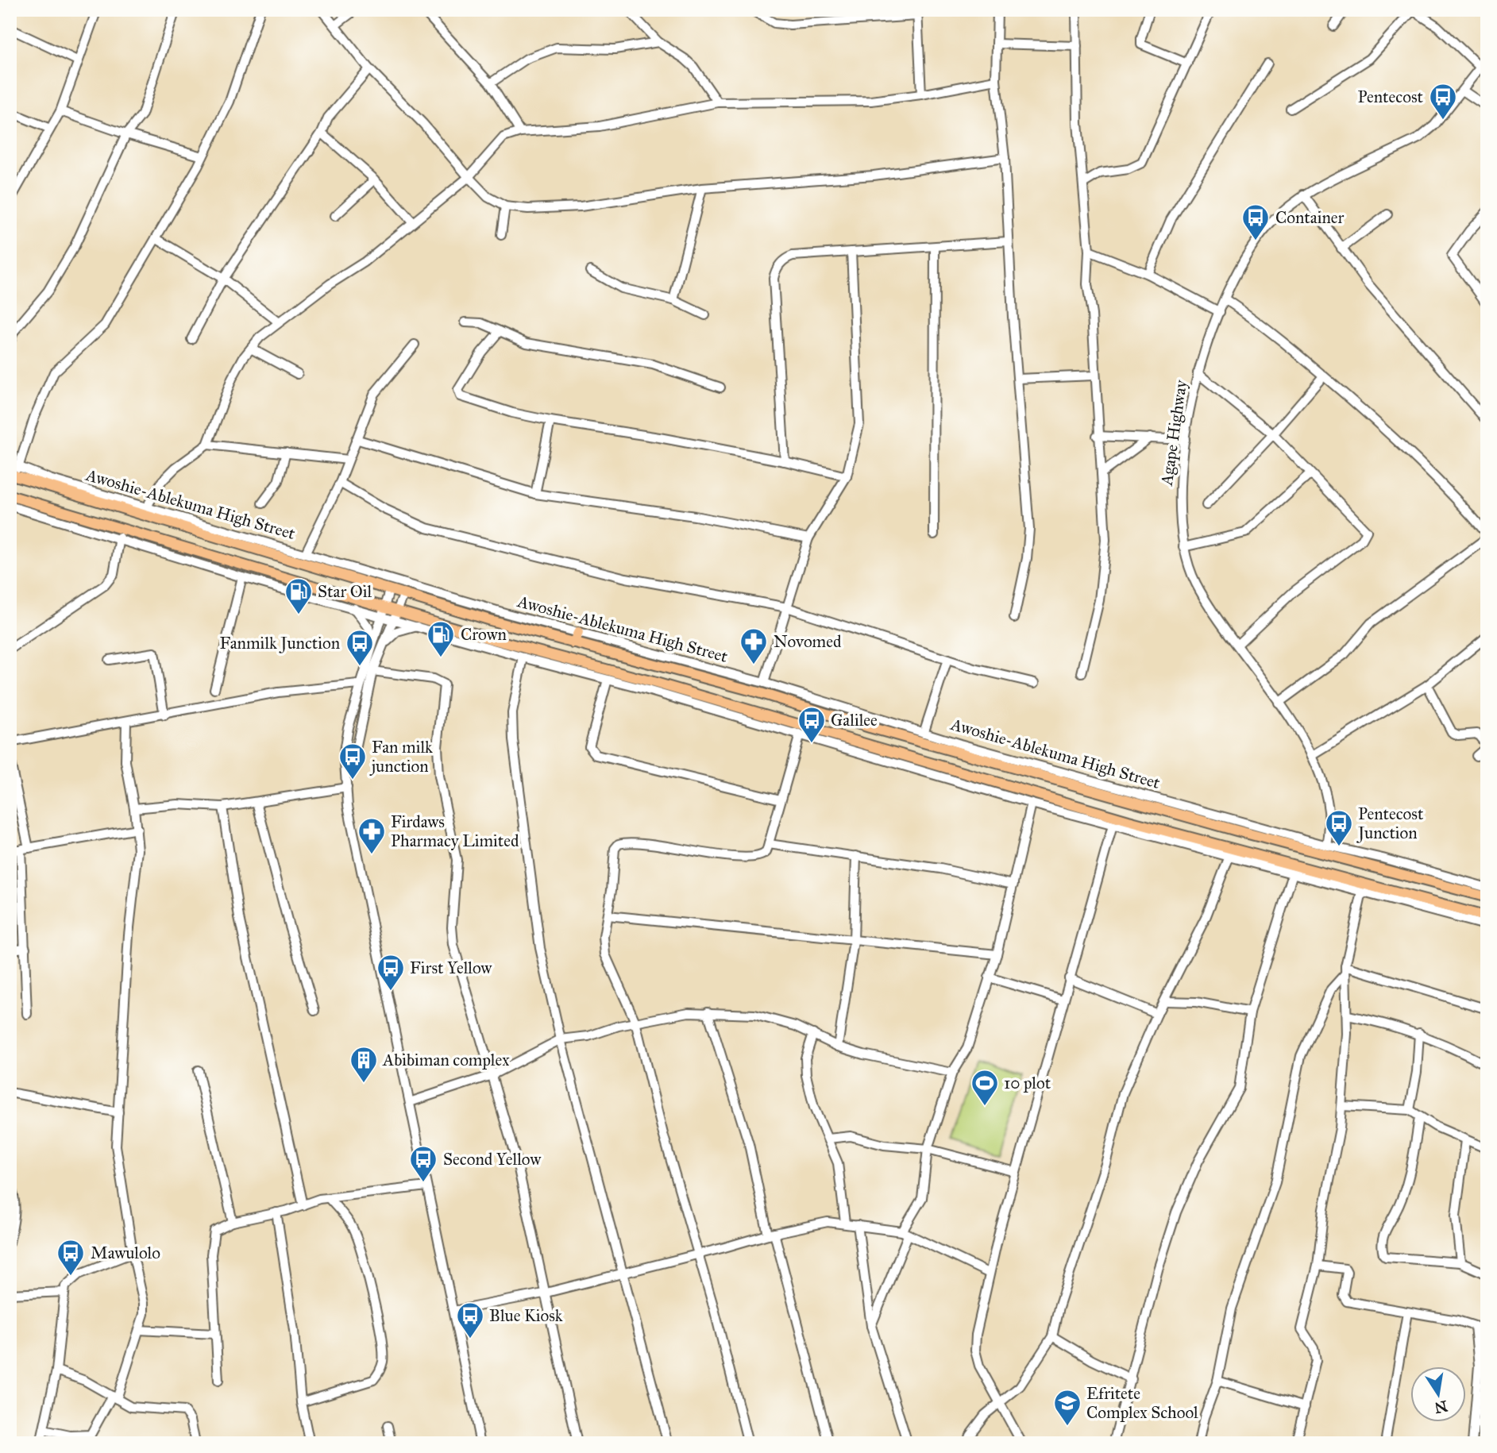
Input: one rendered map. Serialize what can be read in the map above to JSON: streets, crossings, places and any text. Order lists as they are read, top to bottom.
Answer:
{
  "streets": {
    "main road": ["Awoshie-Ablekuma High Street"],
    "street": ["Agape Highway"]
  },
  "crossings": [
    ["Agape Highway", "Awoshie-Ablekuma High Street"]
  ],
  "places": {
    "bus stop": [
      "Pentecost",
      "Container",
      "Fanmilk Junction",
      "Galilee",
      "Fan milk junction",
      "Pentecost Junction",
      "First Yellow",
      "Second Yellow",
      "Mawulolo",
      "Blue Kiosk"
    ],
    "fuel station": ["Star Oil", "Crown"],
    "pharmacy": ["Novomed", "Firdaws Pharmacy Limited"],
    "building": ["Abibiman complex"],
    "sports": ["10 plot"],
    "school or university": ["Efritete Complex School"]
  },
  "north": "bottom"
}
